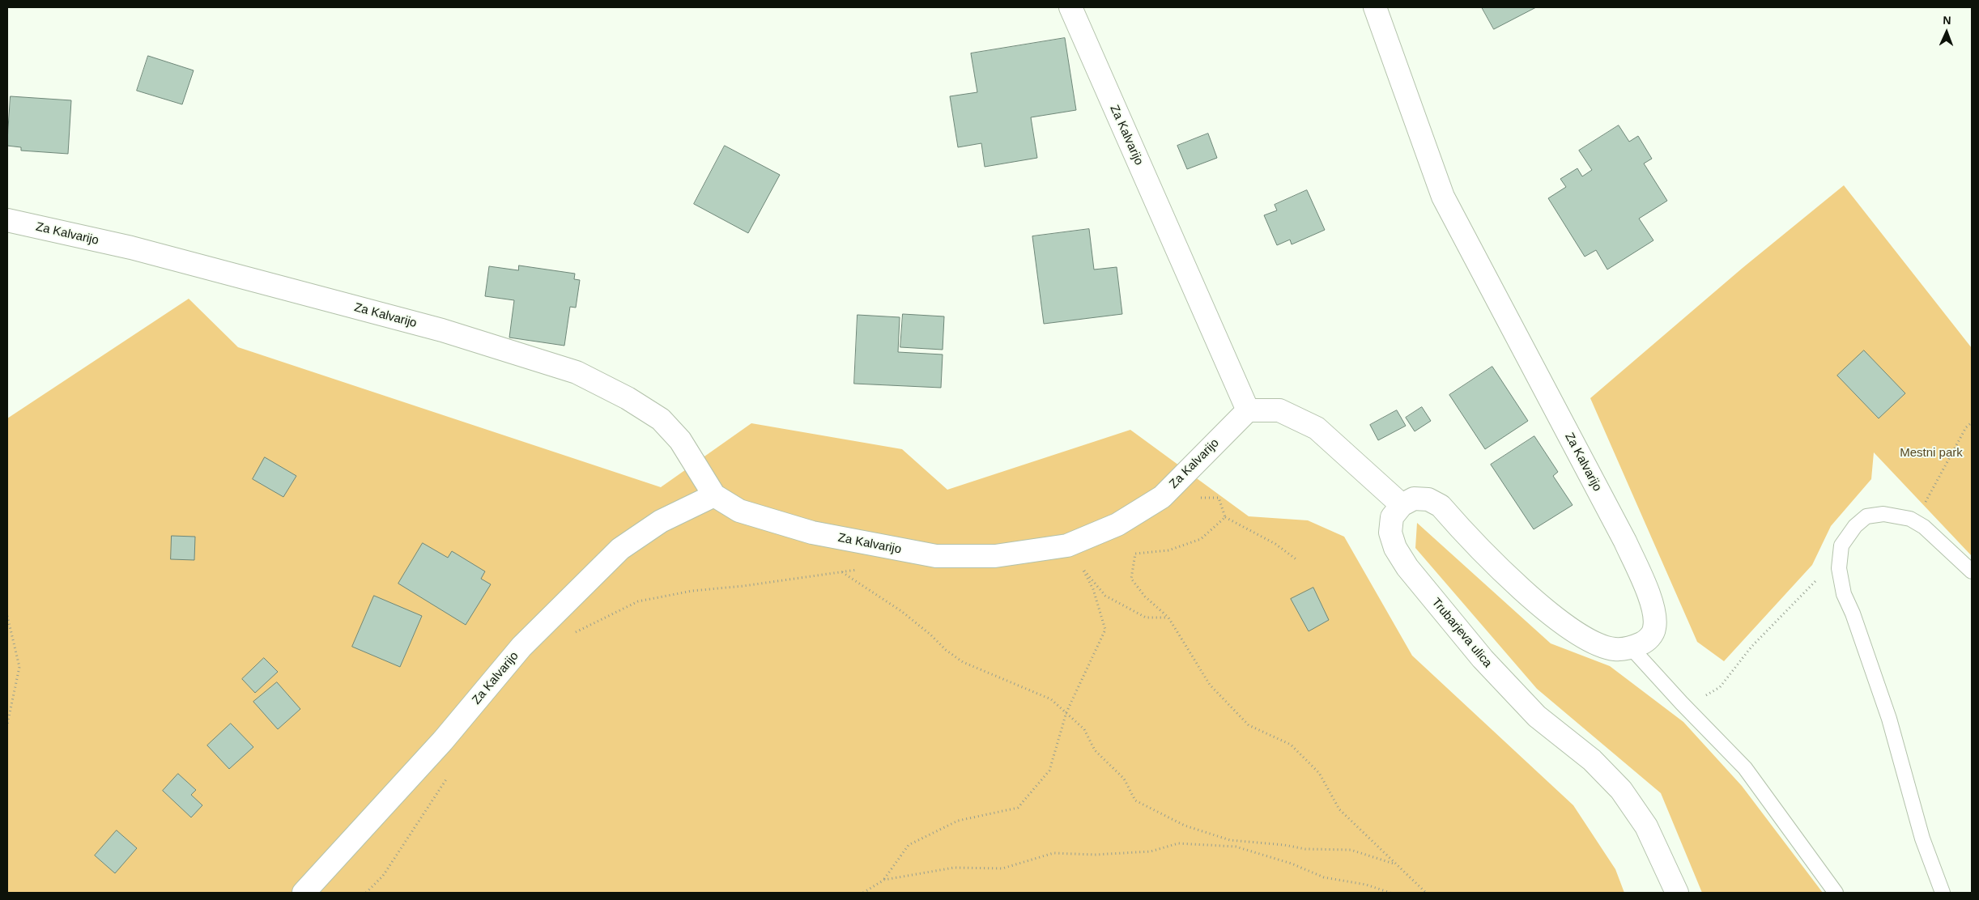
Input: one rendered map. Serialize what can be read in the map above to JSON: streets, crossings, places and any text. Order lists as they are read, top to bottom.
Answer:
{
  "streets": {
    "street": ["Za Kalvarijo", "Trubarjeva ulica"]
  },
  "crossings": [
    ["Za Kalvarijo", "Trubarjeva ulica"]
  ],
  "parks": ["Mestni park"],
  "north": "top"
}
